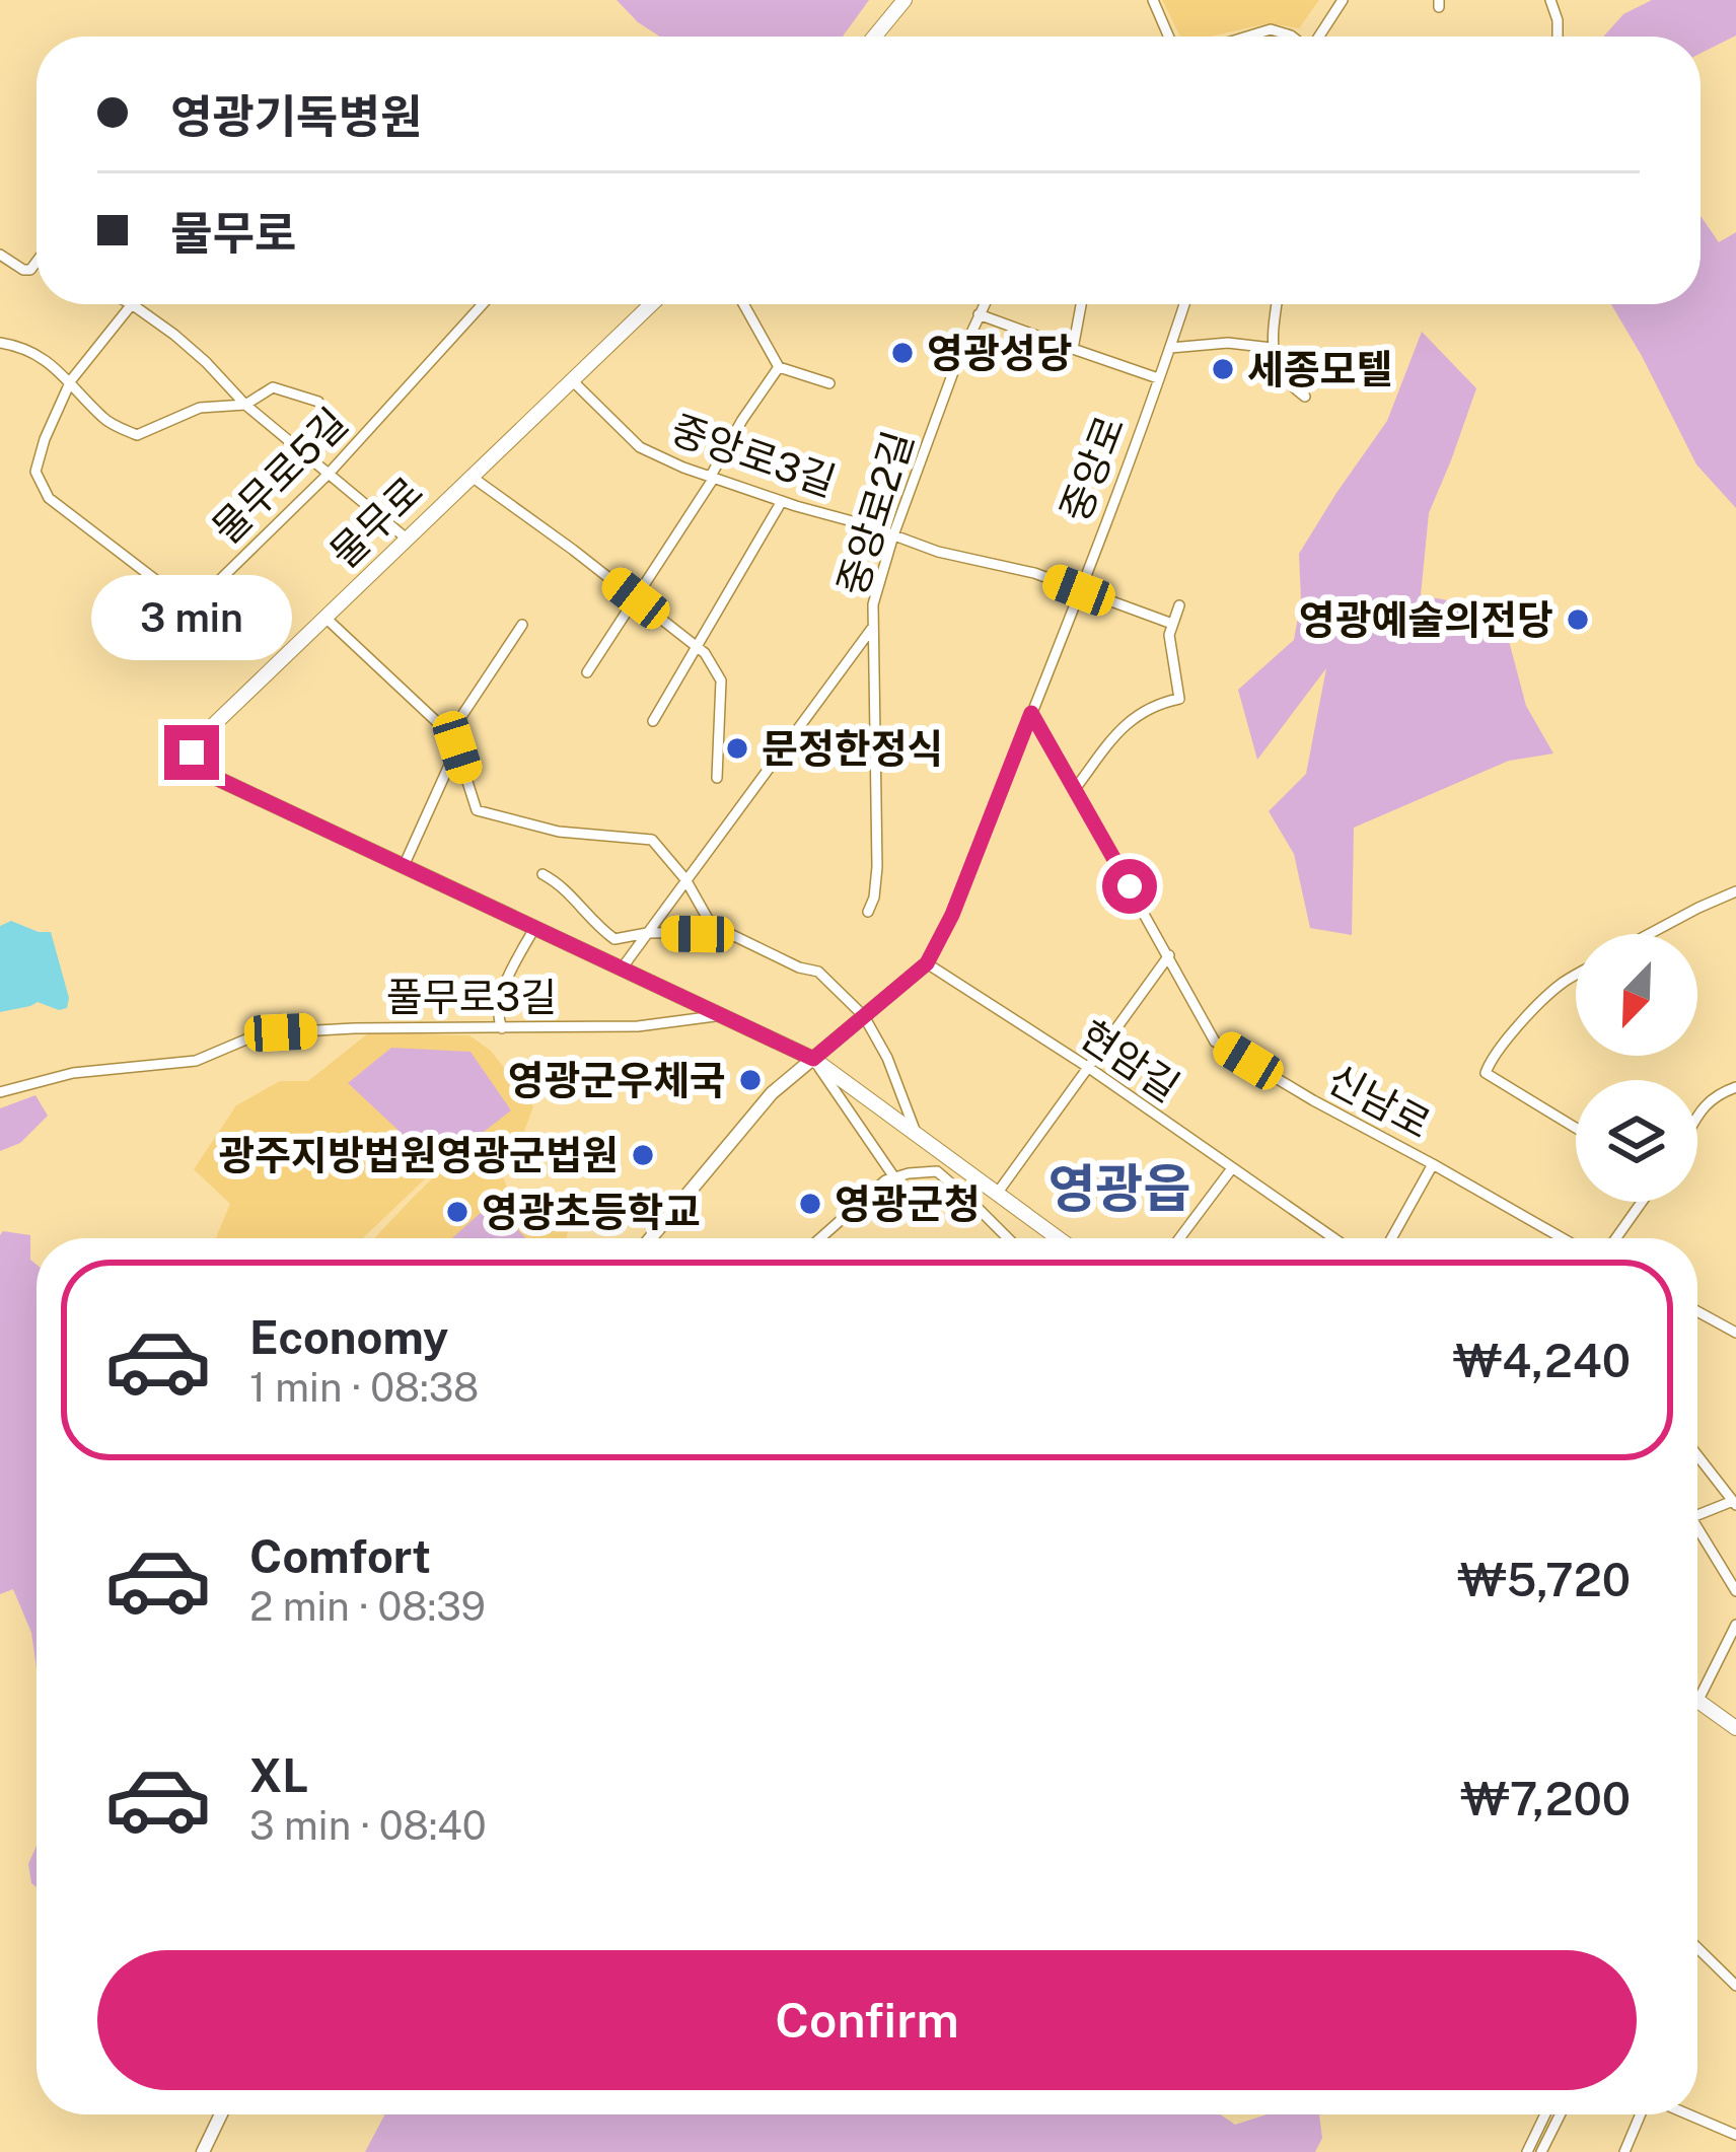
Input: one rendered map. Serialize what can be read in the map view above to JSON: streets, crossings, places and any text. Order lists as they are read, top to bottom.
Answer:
{
  "streets": {
    "main road": ["물무로"],
    "street": [
      "중앙로3길",
      "중앙로",
      "물무로5길",
      "중앙로2길",
      "풀무로3길",
      "현암길",
      "신남로"
    ]
  },
  "crossings": [
    ["중앙로3길", "중앙로"],
    ["중앙로3길", "중앙로2길"],
    ["중앙로3길", "물무로"],
    ["중앙로", "물무로"],
    ["중앙로", "현암길"],
    ["중앙로", "신남로"],
    ["물무로", "풀무로3길"]
  ],
  "districts": ["영광읍"],
  "places": [
    "영광성당",
    "세종모텔",
    "영광예술의전당",
    "문정한정식",
    "영광군우체국",
    "광주지방법원영광군법원",
    "영광군청",
    "영광초등학교"
  ],
  "north": "bottom left",
  "page": {
    "banner": ["영광기독병원", "물무로"],
    "bubble": "3 min",
    "list": [
      {
        "name": "Economy",
        "note": "1 min · 08:38",
        "value": "₩4,240"
      },
      {
        "name": "Comfort",
        "note": "2 min · 08:39",
        "value": "₩5,720"
      },
      {
        "name": "XL",
        "note": "3 min · 08:40",
        "value": "₩7,200"
      }
    ],
    "buttons": "Confirm"
  }
}
